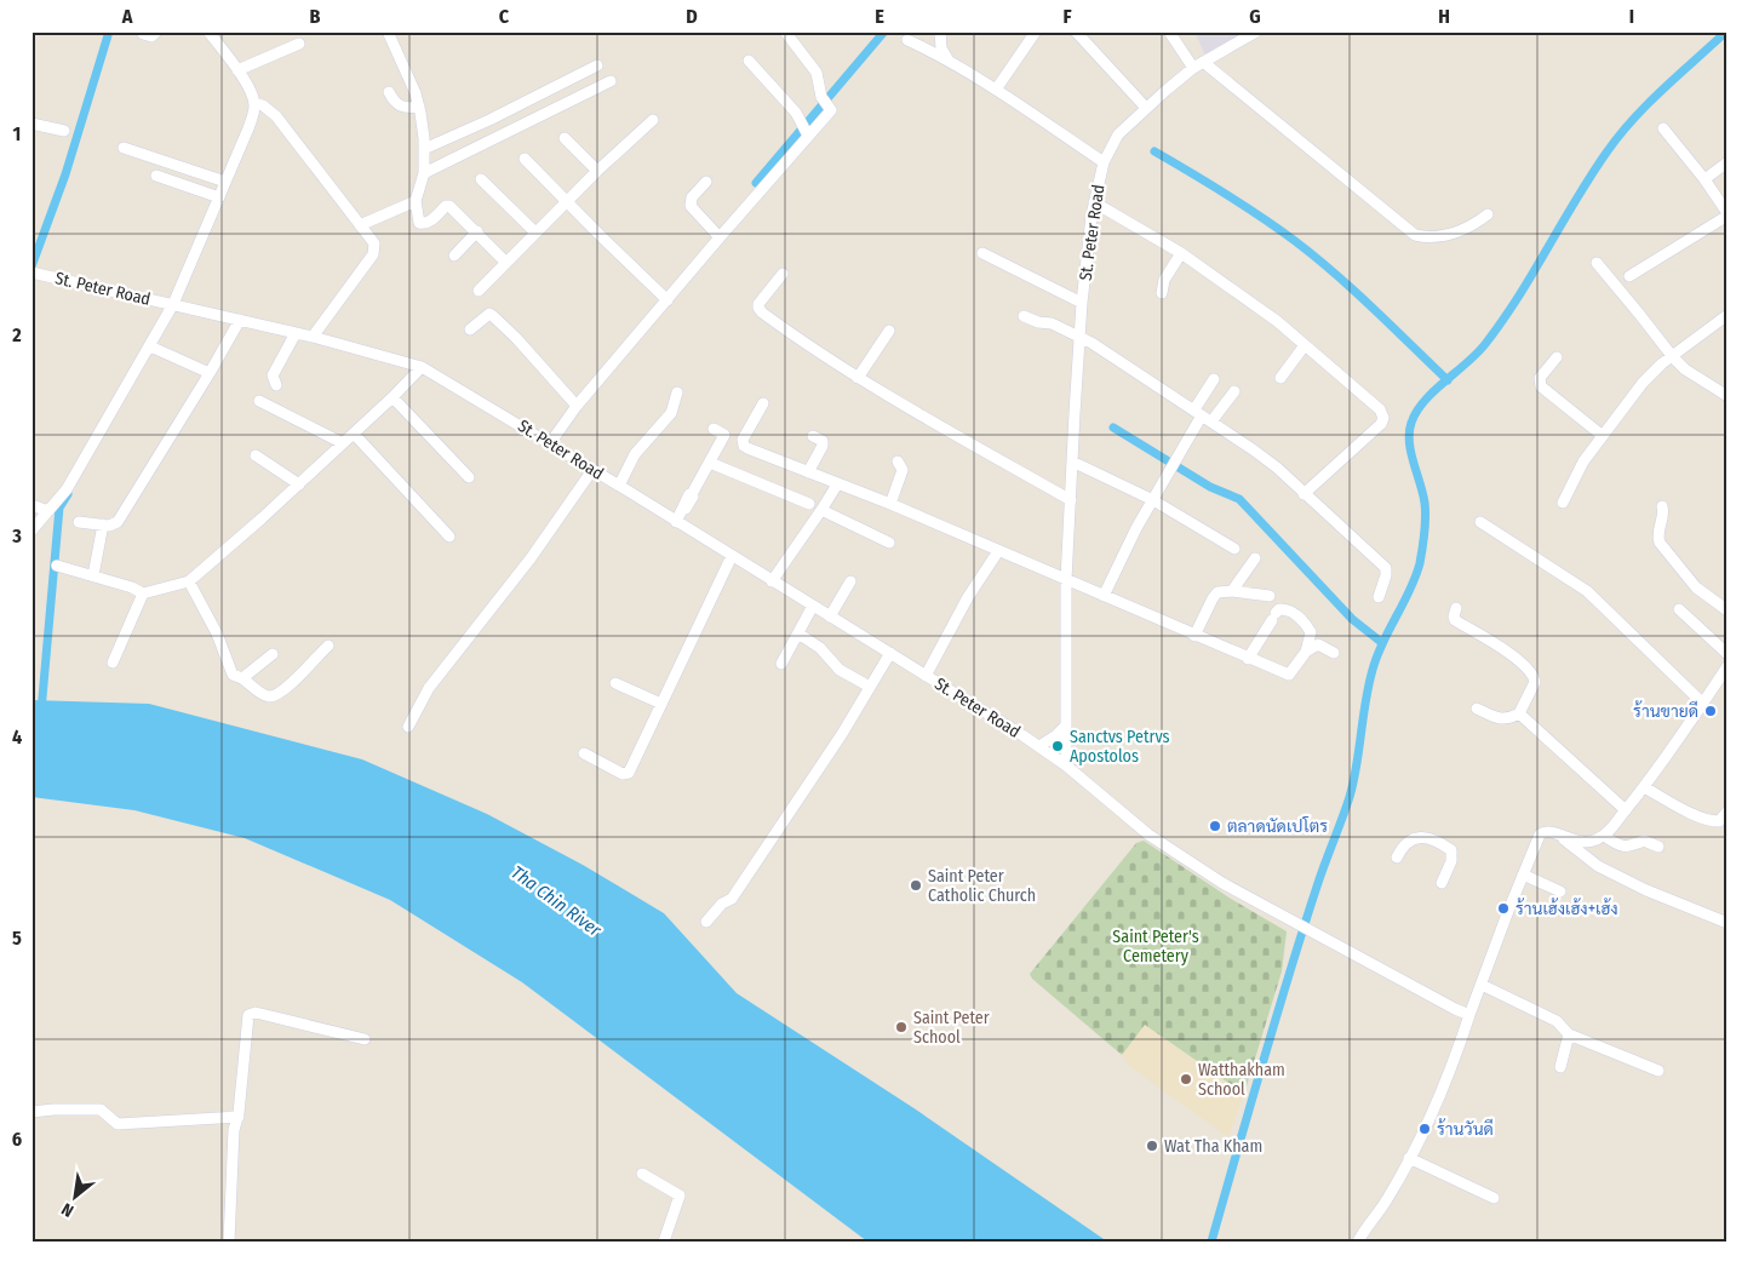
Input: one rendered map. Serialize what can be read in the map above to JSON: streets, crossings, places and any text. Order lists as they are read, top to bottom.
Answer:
{
  "streets": {
    "street": ["St. Peter Road"]
  },
  "water": ["Tha Chin River"],
  "parks": ["Saint Peter's Cemetery"],
  "places": [
    "ร้านขายดี",
    "Sanctvs Petrvs Apostolos",
    "ตลาดนัดเปโตร",
    "Saint Peter Catholic Church",
    "ร้านเฮ้งเฮ้ง+เฮ้ง",
    "Saint Peter School",
    "Watthakham School",
    "ร้านวันดี",
    "Wat Tha Kham"
  ],
  "north": "bottom left",
  "grid": {
    "columns": [
      "A",
      "B",
      "C",
      "D",
      "E",
      "F",
      "G",
      "H",
      "I"
    ],
    "rows": [
      "1",
      "2",
      "3",
      "4",
      "5",
      "6"
    ]
  }
}
